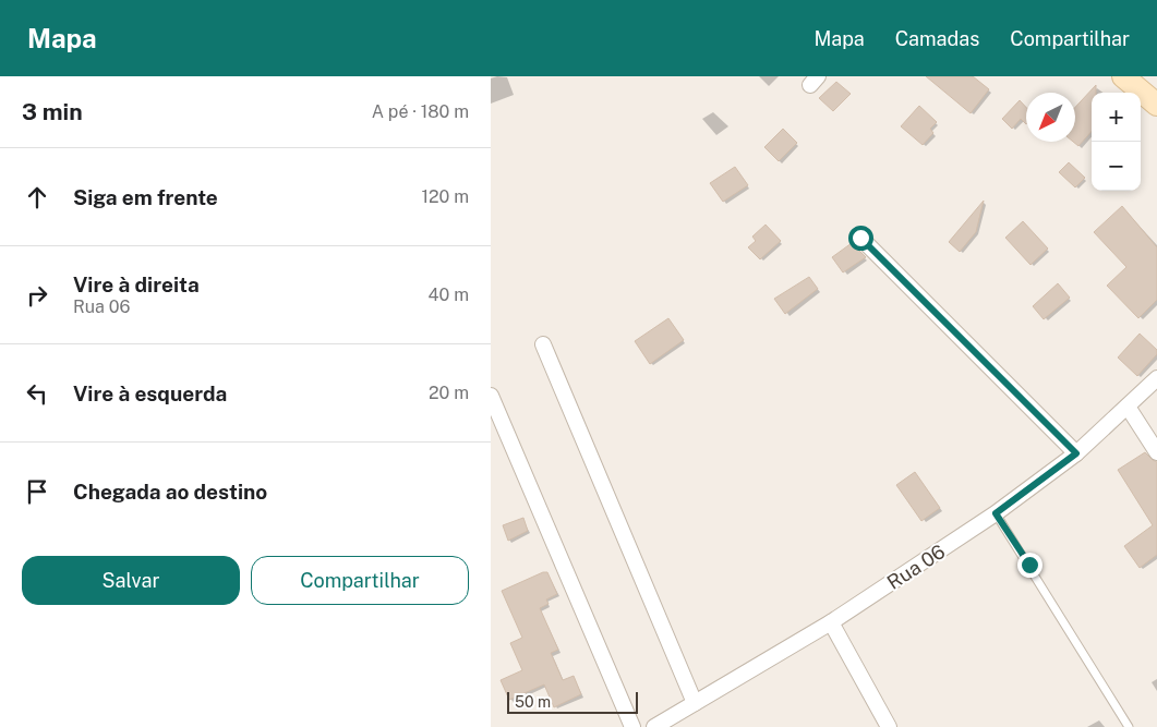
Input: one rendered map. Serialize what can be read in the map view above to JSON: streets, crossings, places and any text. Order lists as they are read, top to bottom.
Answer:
{
  "streets": {
    "street": ["Rua 06"]
  },
  "scale_bar": "50 m",
  "north": "bottom left",
  "page": {
    "header": "Mapa",
    "nav": ["Mapa", "Camadas", "Compartilhar"],
    "heading": ["3 min", "A pé · 180 m"],
    "map_buttons": ["+", "−"],
    "list": [
      ["Siga em frente", "120 m"],
      ["Vire à direita", "Rua 06", "40 m"],
      ["Vire à esquerda", "20 m"],
      "Chegada ao destino"
    ],
    "buttons": ["Salvar", "Compartilhar"],
    "scale": "50 m"
  }
}
